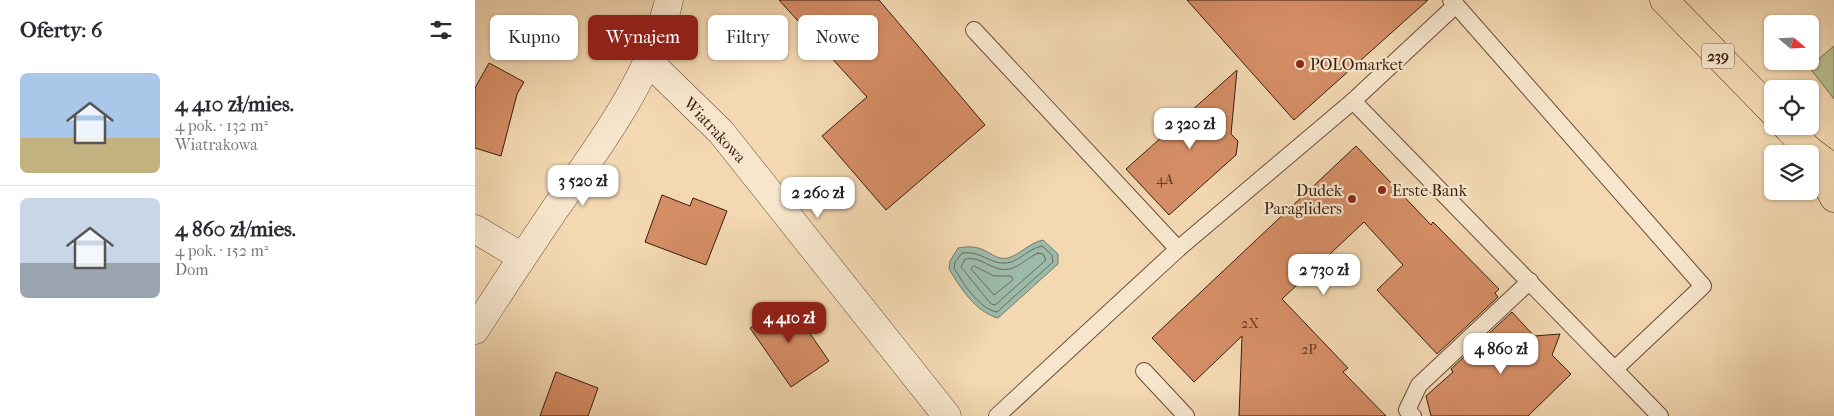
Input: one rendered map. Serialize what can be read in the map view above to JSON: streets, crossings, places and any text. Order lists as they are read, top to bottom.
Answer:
{
  "streets": {
    "main road": ["239"],
    "street": ["Wiatrakowa"]
  },
  "places": ["POLOmarket", "Erste Bank", "Dudek Paragliders"],
  "house_numbers": ["4A", "2X", "2P"],
  "north": "right",
  "page": {
    "heading": "Oferty: 6",
    "chip": [
      "Kupno",
      "Wynajem",
      "Filtry",
      "Nowe"
    ],
    "list": [
      {
        "name": "4 410 zł/mies.",
        "note": "4 pok. · 132 m² · Wiatrakowa"
      },
      {
        "name": "4 860 zł/mies.",
        "note": "4 pok. · 152 m² · Dom"
      }
    ],
    "price": [
      "2 320 zł",
      "3 520 zł",
      "2 260 zł",
      "2 730 zł",
      "4 410 zł",
      "4 860 zł"
    ]
  }
}
